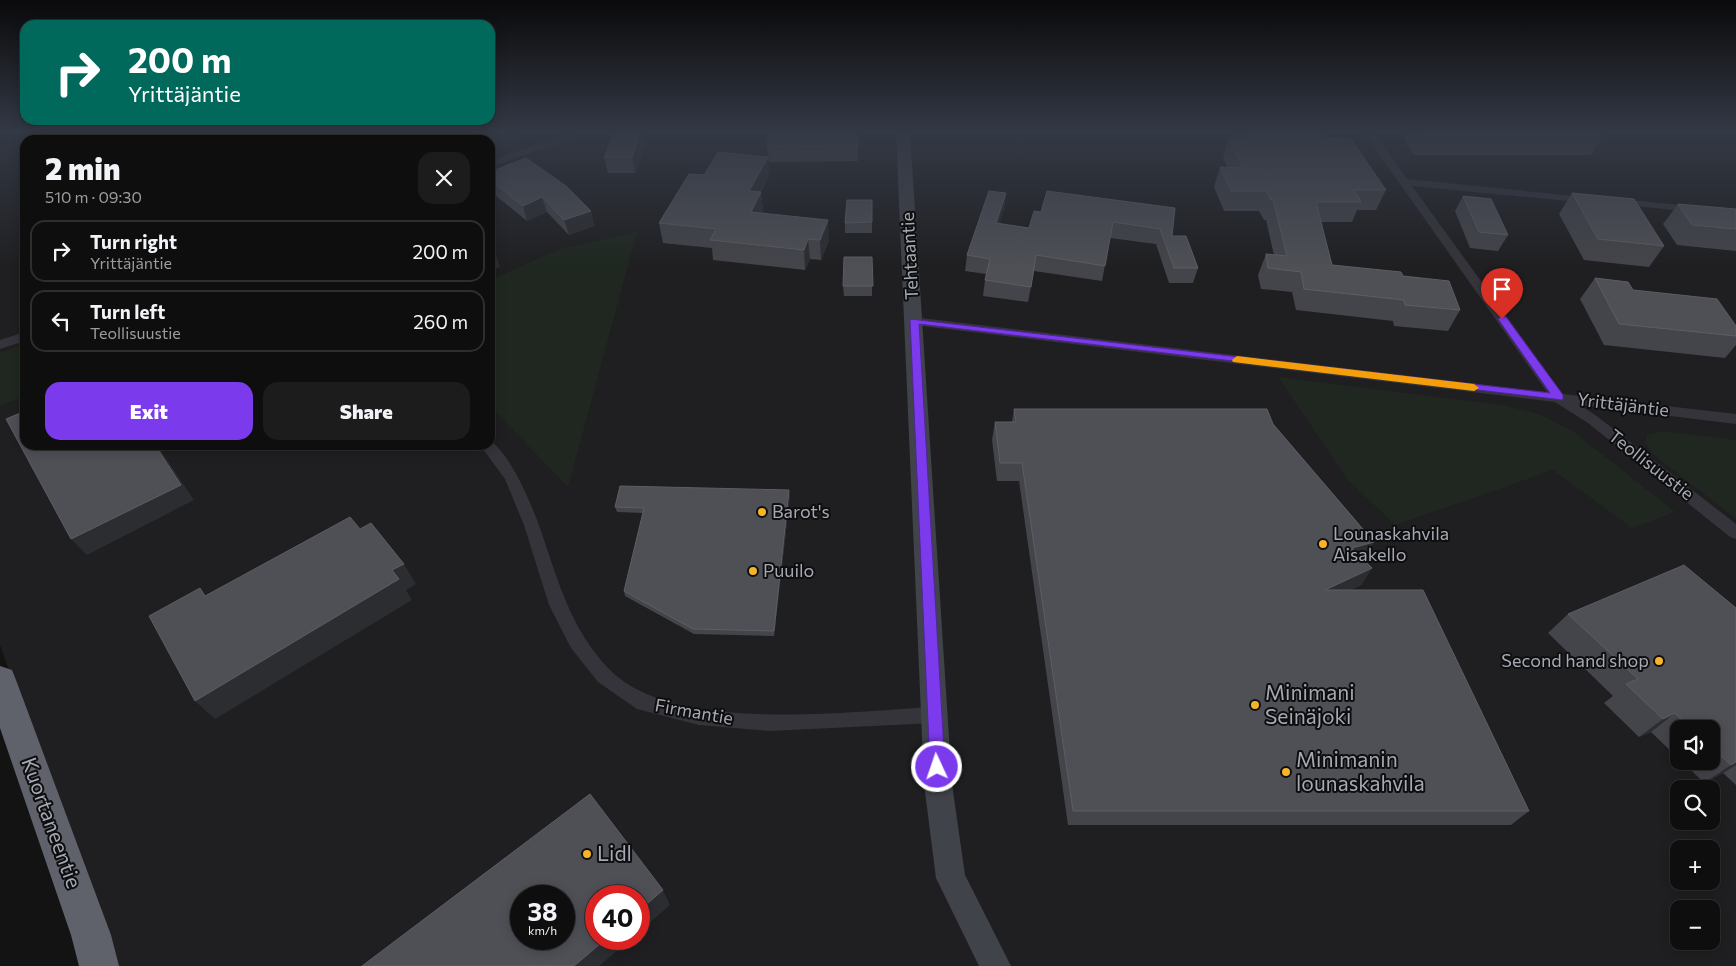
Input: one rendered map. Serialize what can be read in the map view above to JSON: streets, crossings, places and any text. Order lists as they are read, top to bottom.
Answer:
{
  "streets": {
    "highway": ["Kuortaneentie"],
    "street": [
      "Tehtaantie",
      "Yrittäjäntie",
      "Teollisuustie",
      "Firmantie"
    ]
  },
  "crossings": [
    ["Tehtaantie", "Yrittäjäntie"],
    ["Tehtaantie", "Firmantie"],
    ["Yrittäjäntie", "Teollisuustie"]
  ],
  "places": [
    "Barot's",
    "Lounaskahvila Aisakello",
    "Puuilo",
    "Second hand shop",
    "Minimani Seinäjoki",
    "Minimanin lounaskahvila",
    "Lidl"
  ],
  "page": {
    "turn": ["200 m", "Yrittäjäntie"],
    "heading": ["2 min", "510 m · 09:30"],
    "list": [
      {
        "name": "Turn right",
        "note": "Yrittäjäntie",
        "value": "200 m"
      },
      {
        "name": "Turn left",
        "note": "Teollisuustie",
        "value": "260 m"
      }
    ],
    "buttons": ["Exit", "Share"],
    "map_buttons": ["+", "−"],
    "speed": "38 km/h",
    "limit": "40"
  }
}
